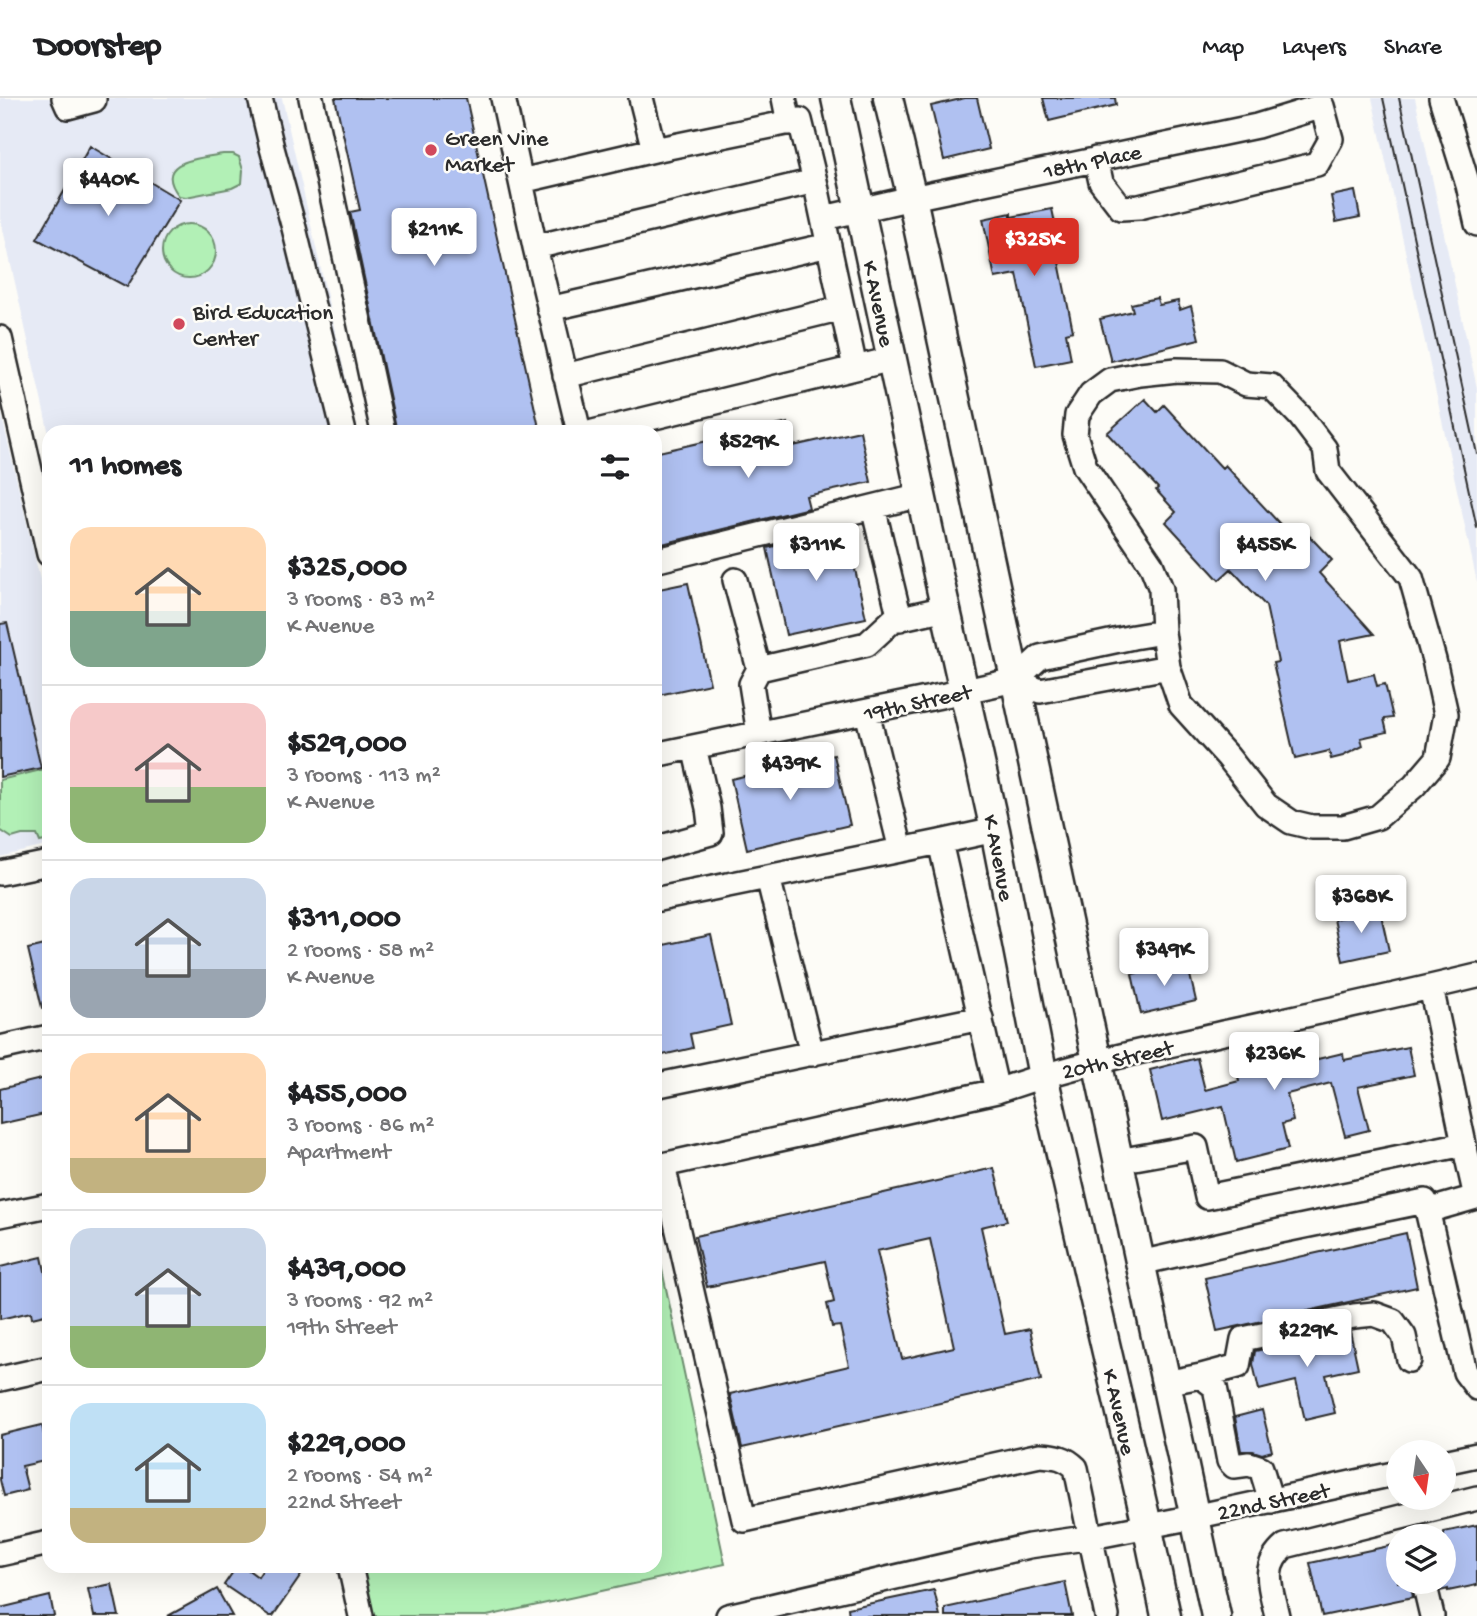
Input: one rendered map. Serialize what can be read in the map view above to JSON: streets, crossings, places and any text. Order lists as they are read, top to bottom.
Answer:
{
  "streets": {
    "main road": ["K Avenue"],
    "street": [
      "18th Place",
      "19th Street",
      "20th Street",
      "22nd Street"
    ]
  },
  "crossings": [
    ["18th Place", "K Avenue"],
    ["K Avenue", "19th Street"],
    ["K Avenue", "20th Street"],
    ["K Avenue", "22nd Street"],
    ["20th Street", "22nd Street"]
  ],
  "places": ["Green Vine Market", "Bird Education Center"],
  "north": "bottom",
  "page": {
    "header": "Doorstep",
    "nav": ["Map", "Layers", "Share"],
    "price": [
      "$440K",
      "$211K",
      "$325K",
      "$529K",
      "$311K",
      "$455K",
      "$439K",
      "$368K",
      "$349K",
      "$236K",
      "$229K"
    ],
    "heading": "11 homes",
    "list": [
      {
        "name": "$325,000",
        "note": "3 rooms · 83 m² · K Avenue"
      },
      {
        "name": "$529,000",
        "note": "3 rooms · 113 m² · K Avenue"
      },
      {
        "name": "$311,000",
        "note": "2 rooms · 58 m² · K Avenue"
      },
      {
        "name": "$455,000",
        "note": "3 rooms · 86 m² · Apartment"
      },
      {
        "name": "$439,000",
        "note": "3 rooms · 92 m² · 19th Street"
      },
      {
        "name": "$229,000",
        "note": "2 rooms · 54 m² · 22nd Street"
      }
    ]
  }
}
